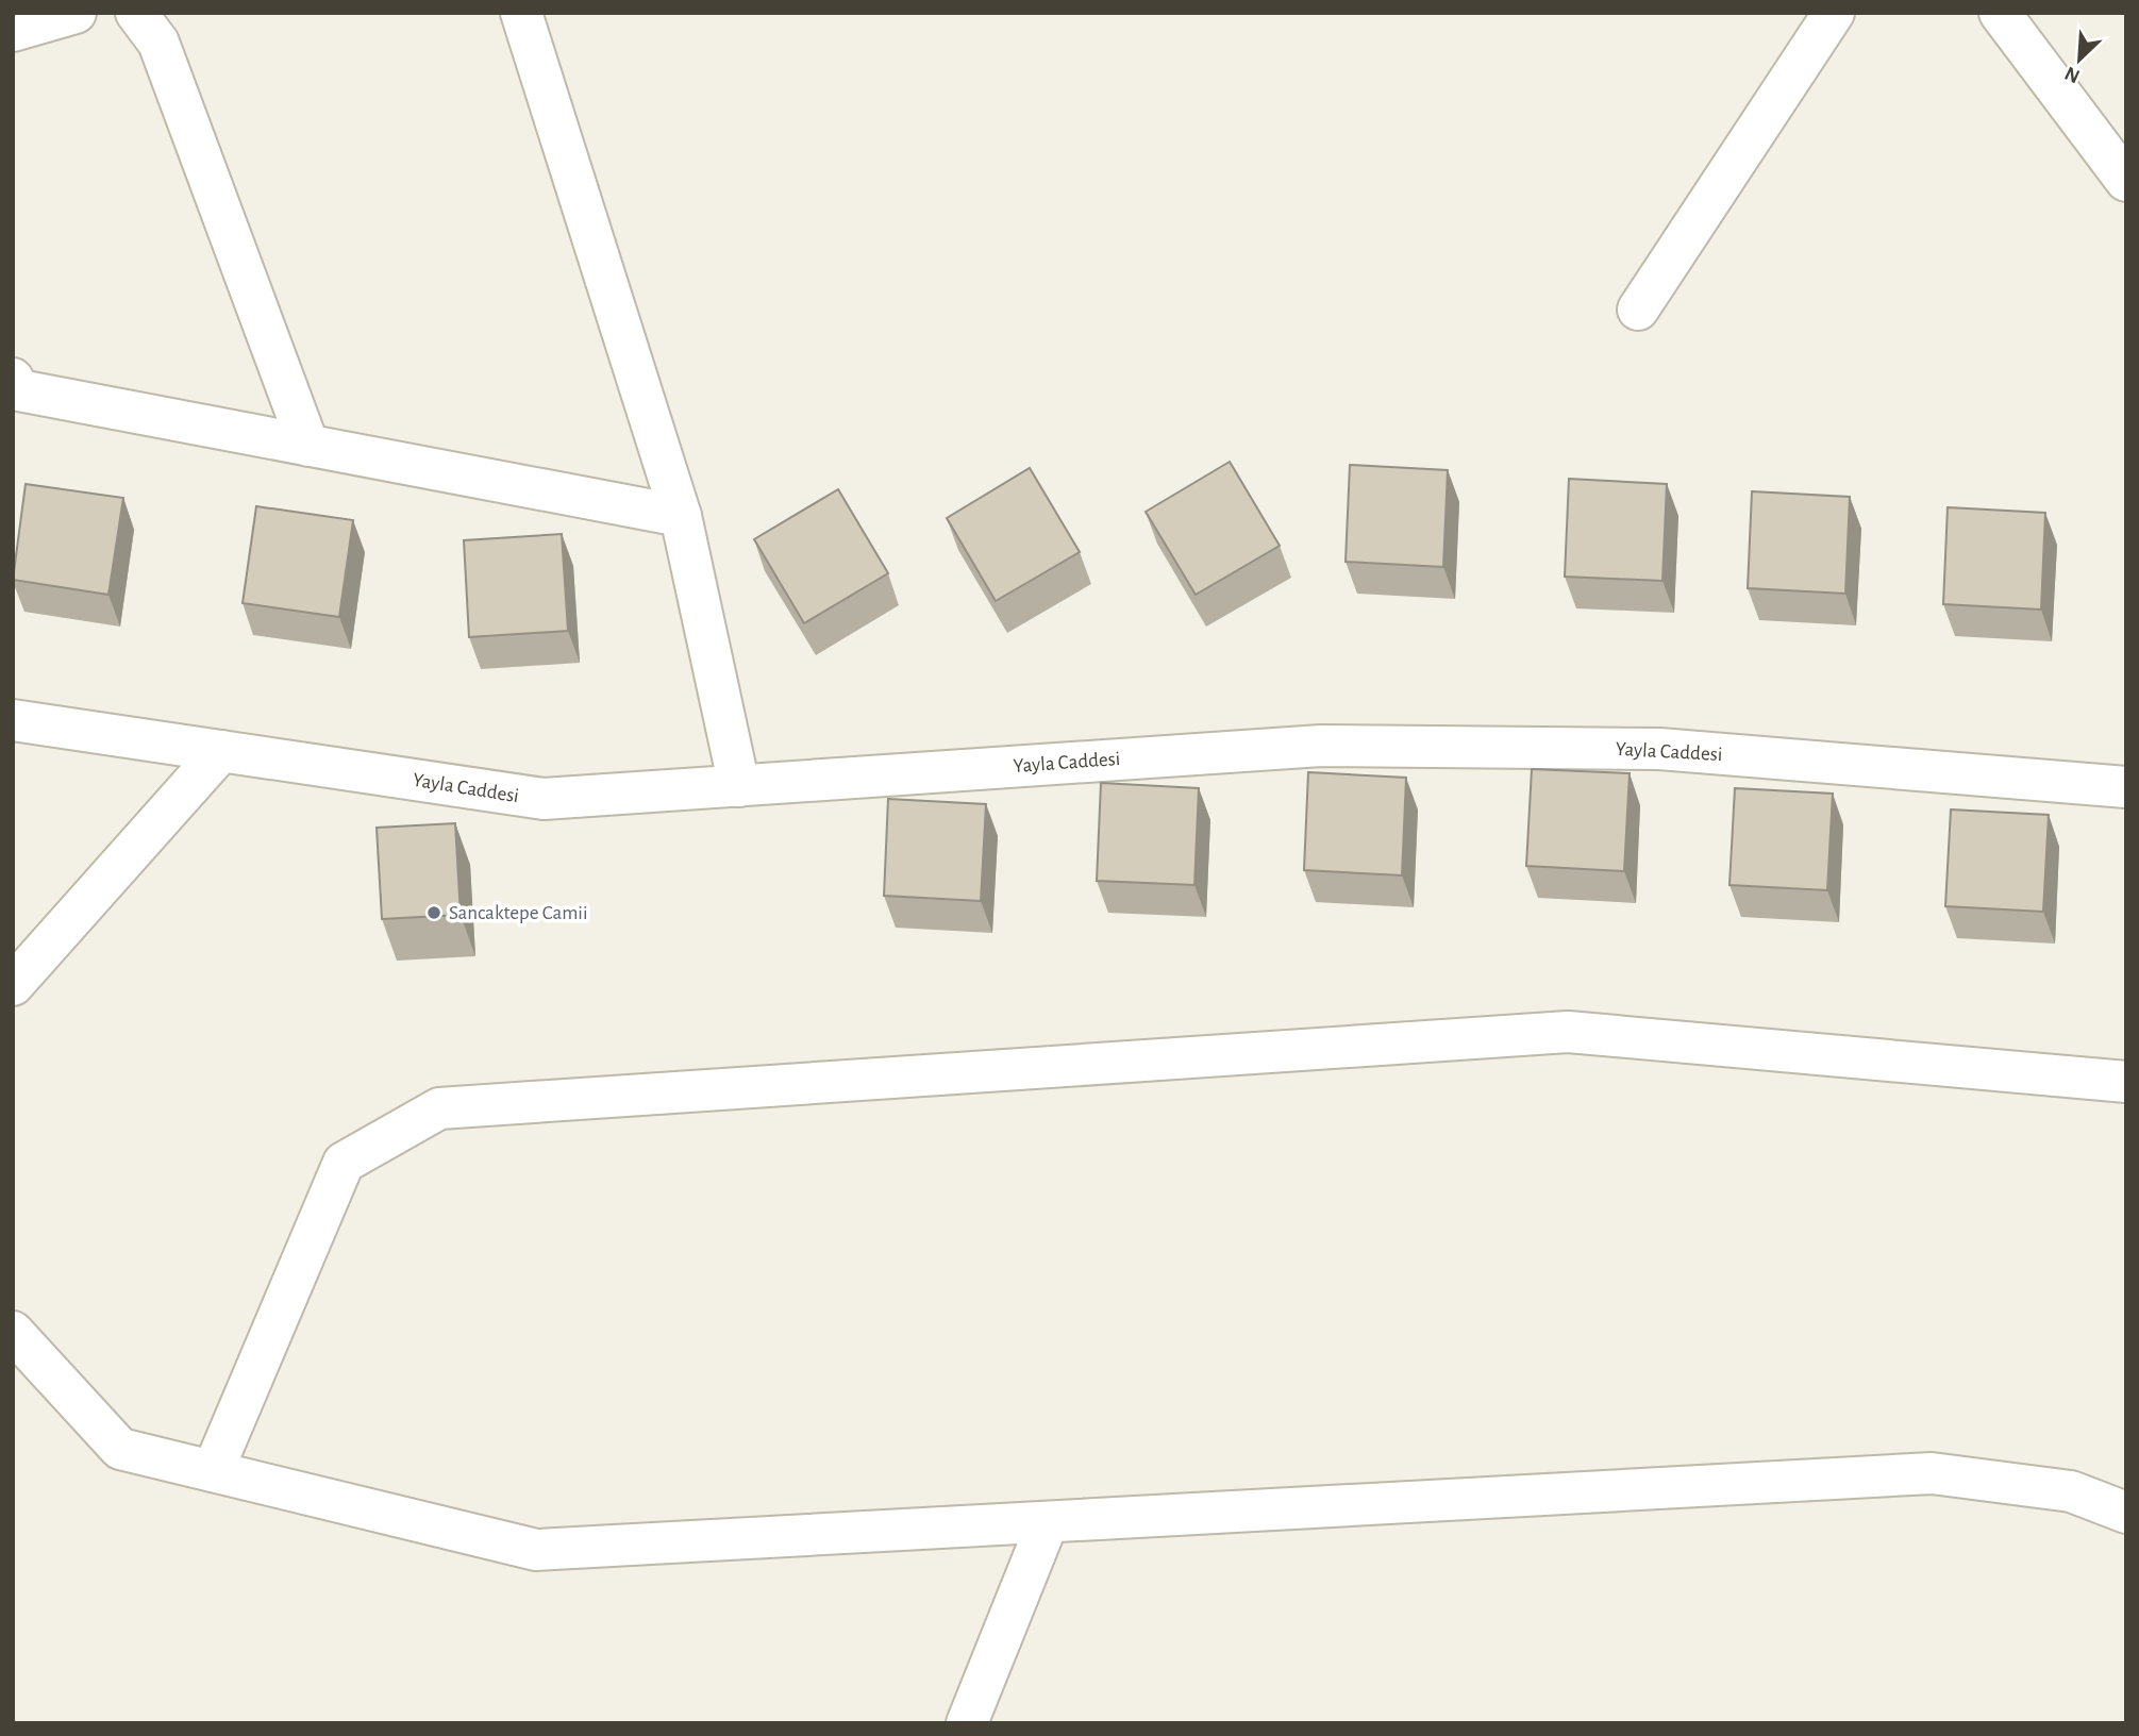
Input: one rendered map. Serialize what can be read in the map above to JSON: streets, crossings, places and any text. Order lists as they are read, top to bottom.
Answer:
{
  "streets": {
    "street": ["Yayla Caddesi"]
  },
  "places": ["Sancaktepe Camii"],
  "north": "bottom left"
}
